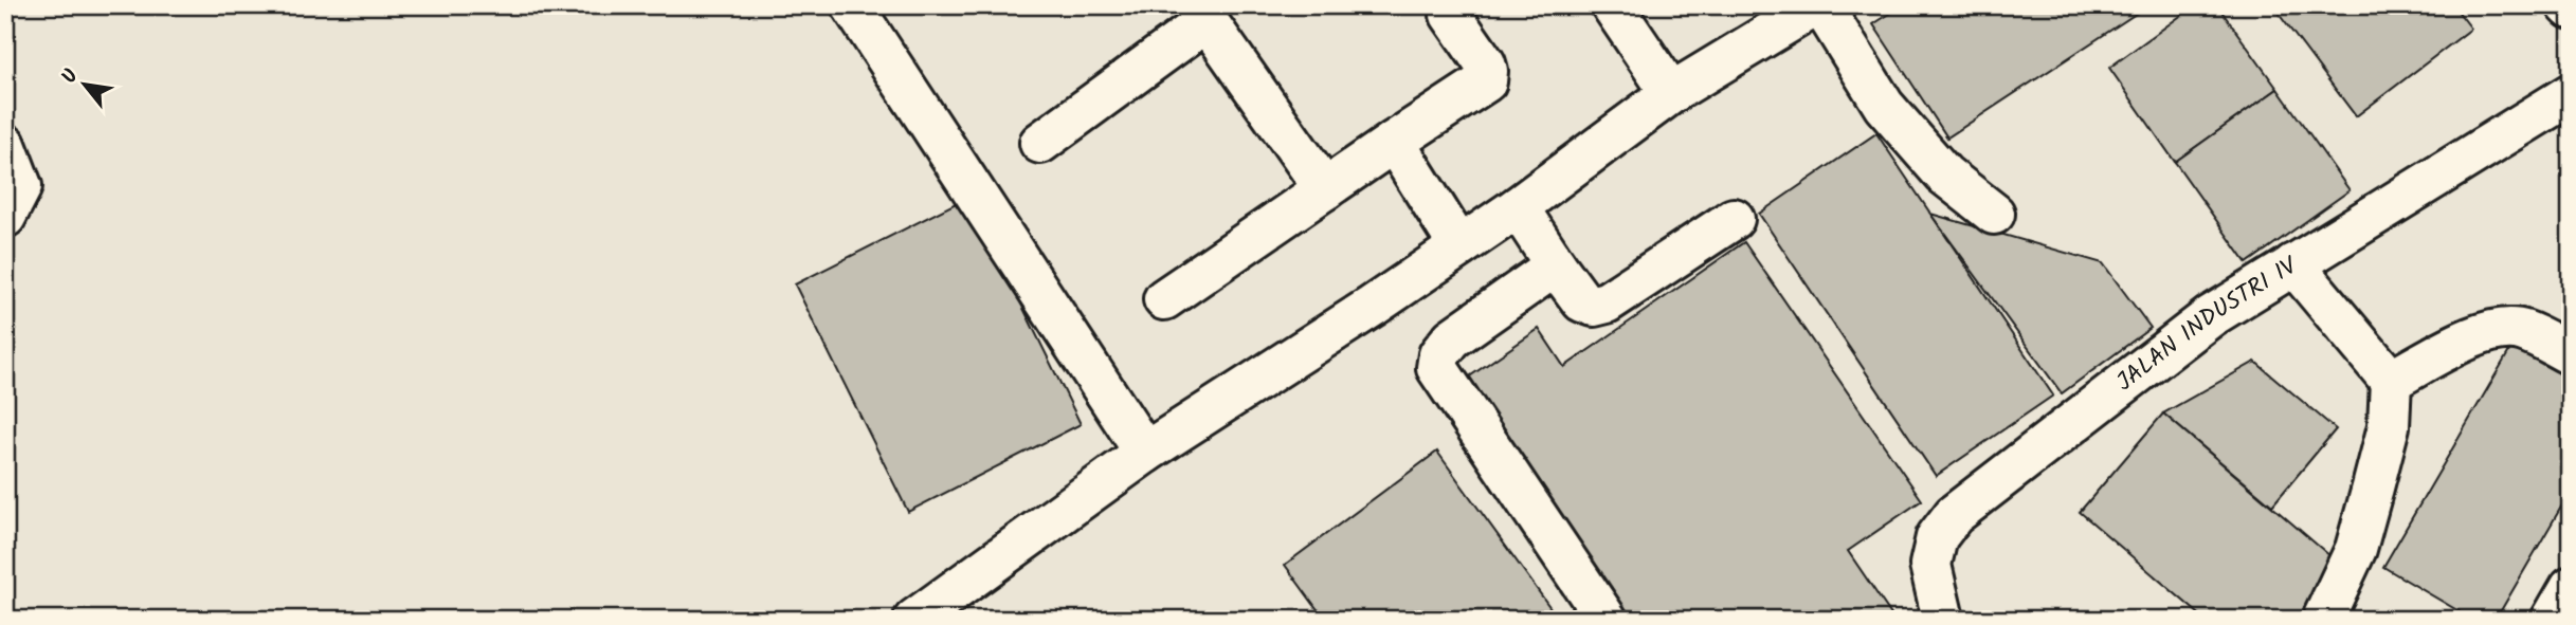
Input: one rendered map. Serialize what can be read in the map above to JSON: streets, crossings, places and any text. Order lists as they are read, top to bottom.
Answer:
{
  "streets": {
    "main road": ["JALAN INDUSTRI IV"]
  },
  "north": "top left"
}
